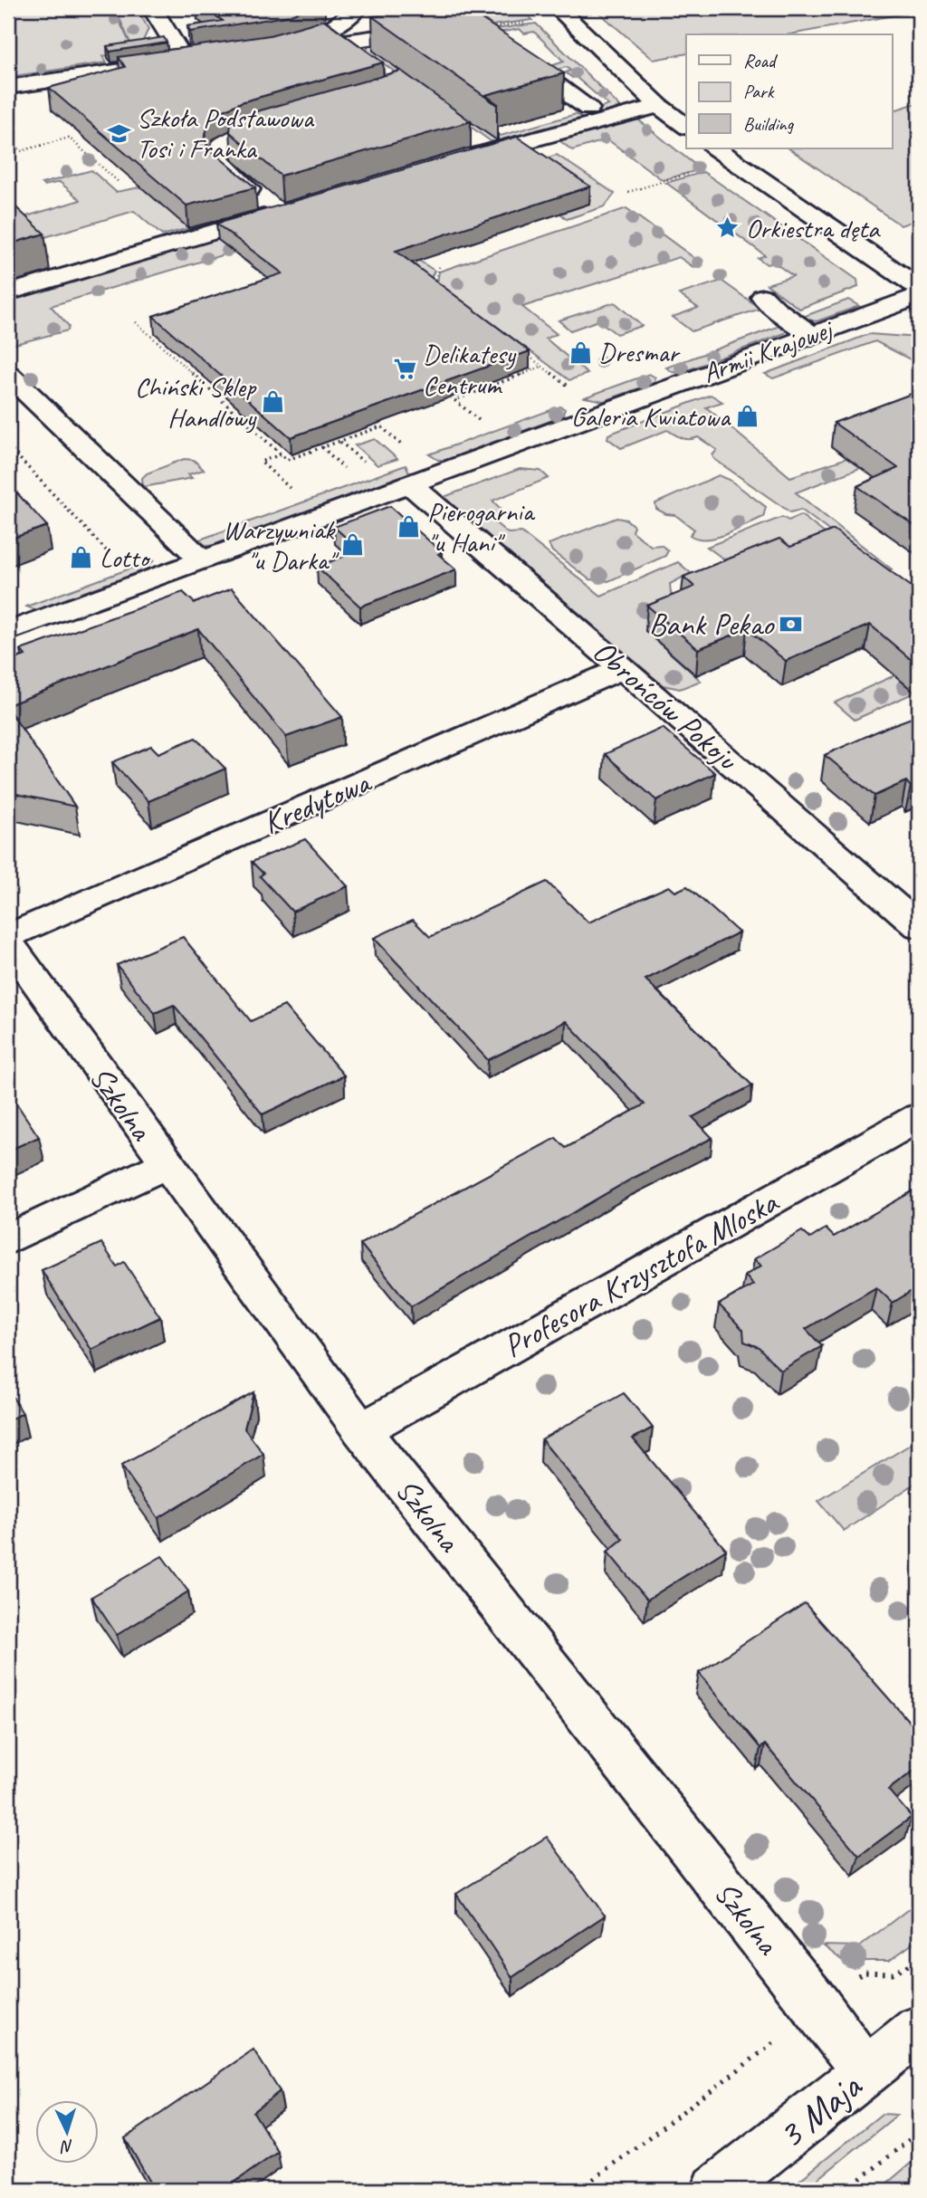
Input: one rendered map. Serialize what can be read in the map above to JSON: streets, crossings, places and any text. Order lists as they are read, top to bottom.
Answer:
{
  "streets": {
    "street": [
      "Armii Krajowej",
      "Obrońców Pokoju",
      "Kredytowa",
      "Szkolna",
      "Profesora Krzysztofa Mloska",
      "3 Maja"
    ]
  },
  "crossings": [
    ["Armii Krajowej", "Obrońców Pokoju"],
    ["Obrońców Pokoju", "Kredytowa"],
    ["Szkolna", "Profesora Krzysztofa Mloska"],
    ["Szkolna", "3 Maja"]
  ],
  "places": {
    "school or university": ["Szkoła Podstawowa Tosi i Franka"],
    "place": ["Orkiestra dęta"],
    "shop": [
      "Dresmar",
      "Chiński Sklep Handlowy",
      "Galeria Kwiatowa",
      "Pierogarnia \"u Hani\"",
      "Warzywniak \"u Darka\"",
      "Lotto"
    ],
    "supermarket": ["Delikatesy Centrum"],
    "bank": ["Bank Pekao"]
  },
  "legend": ["Road", "Park", "Building"],
  "north": "bottom"
}
